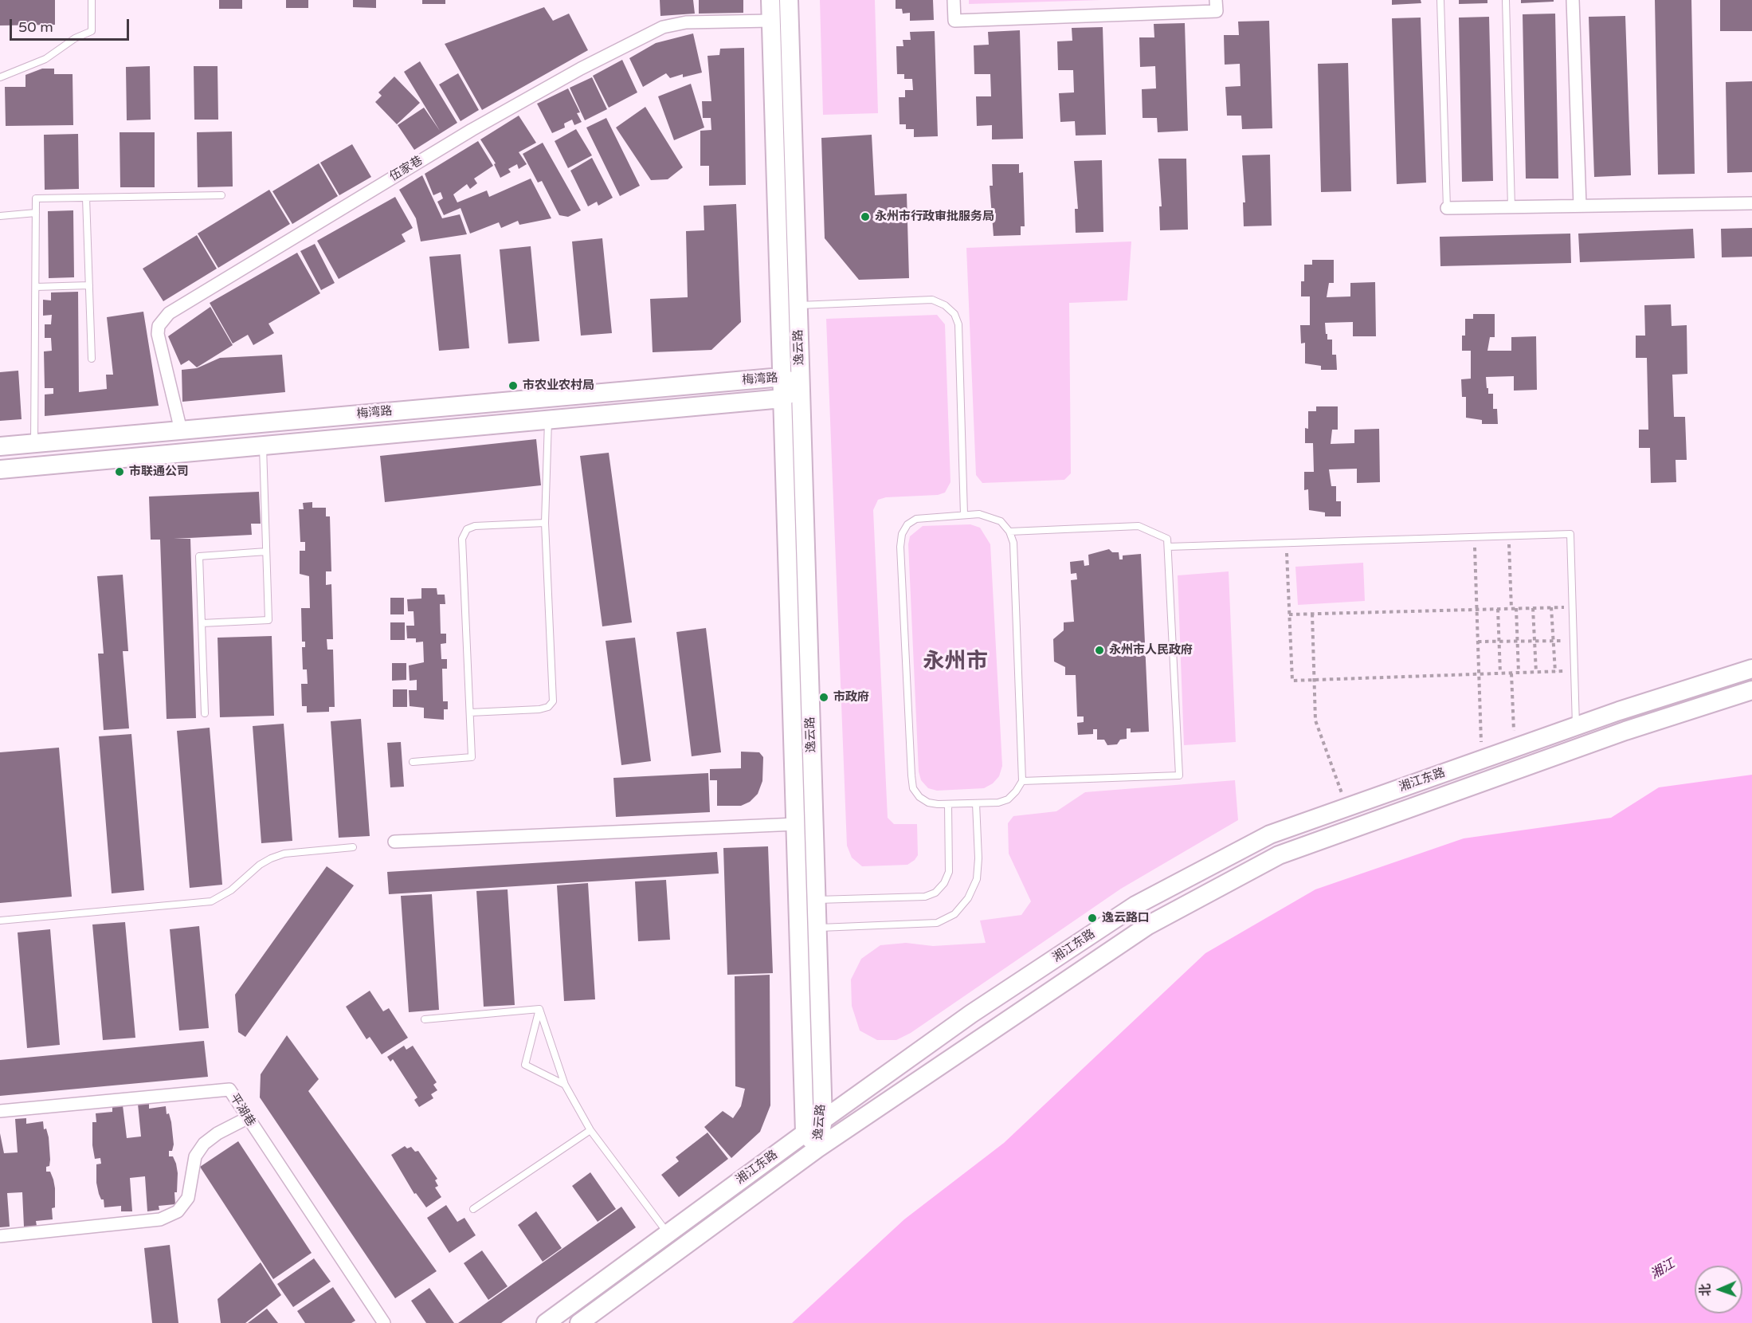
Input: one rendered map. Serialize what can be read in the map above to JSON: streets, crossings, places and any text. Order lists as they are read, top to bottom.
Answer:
{
  "streets": {
    "street": [
      "伍家巷",
      "逸云路",
      "梅湾路",
      "湘江东路",
      "平湖巷"
    ]
  },
  "crossings": [
    ["伍家巷", "逸云路"],
    ["伍家巷", "梅湾路"],
    ["逸云路", "梅湾路"],
    ["逸云路", "湘江东路"]
  ],
  "districts": ["永州市"],
  "water": ["湘江"],
  "places": [
    "永州市行政审批服务局",
    "市农业农村局",
    "市联通公司",
    "永州市人民政府",
    "市政府",
    "逸云路口"
  ],
  "scale_bar": "50 m",
  "north": "left"
}
